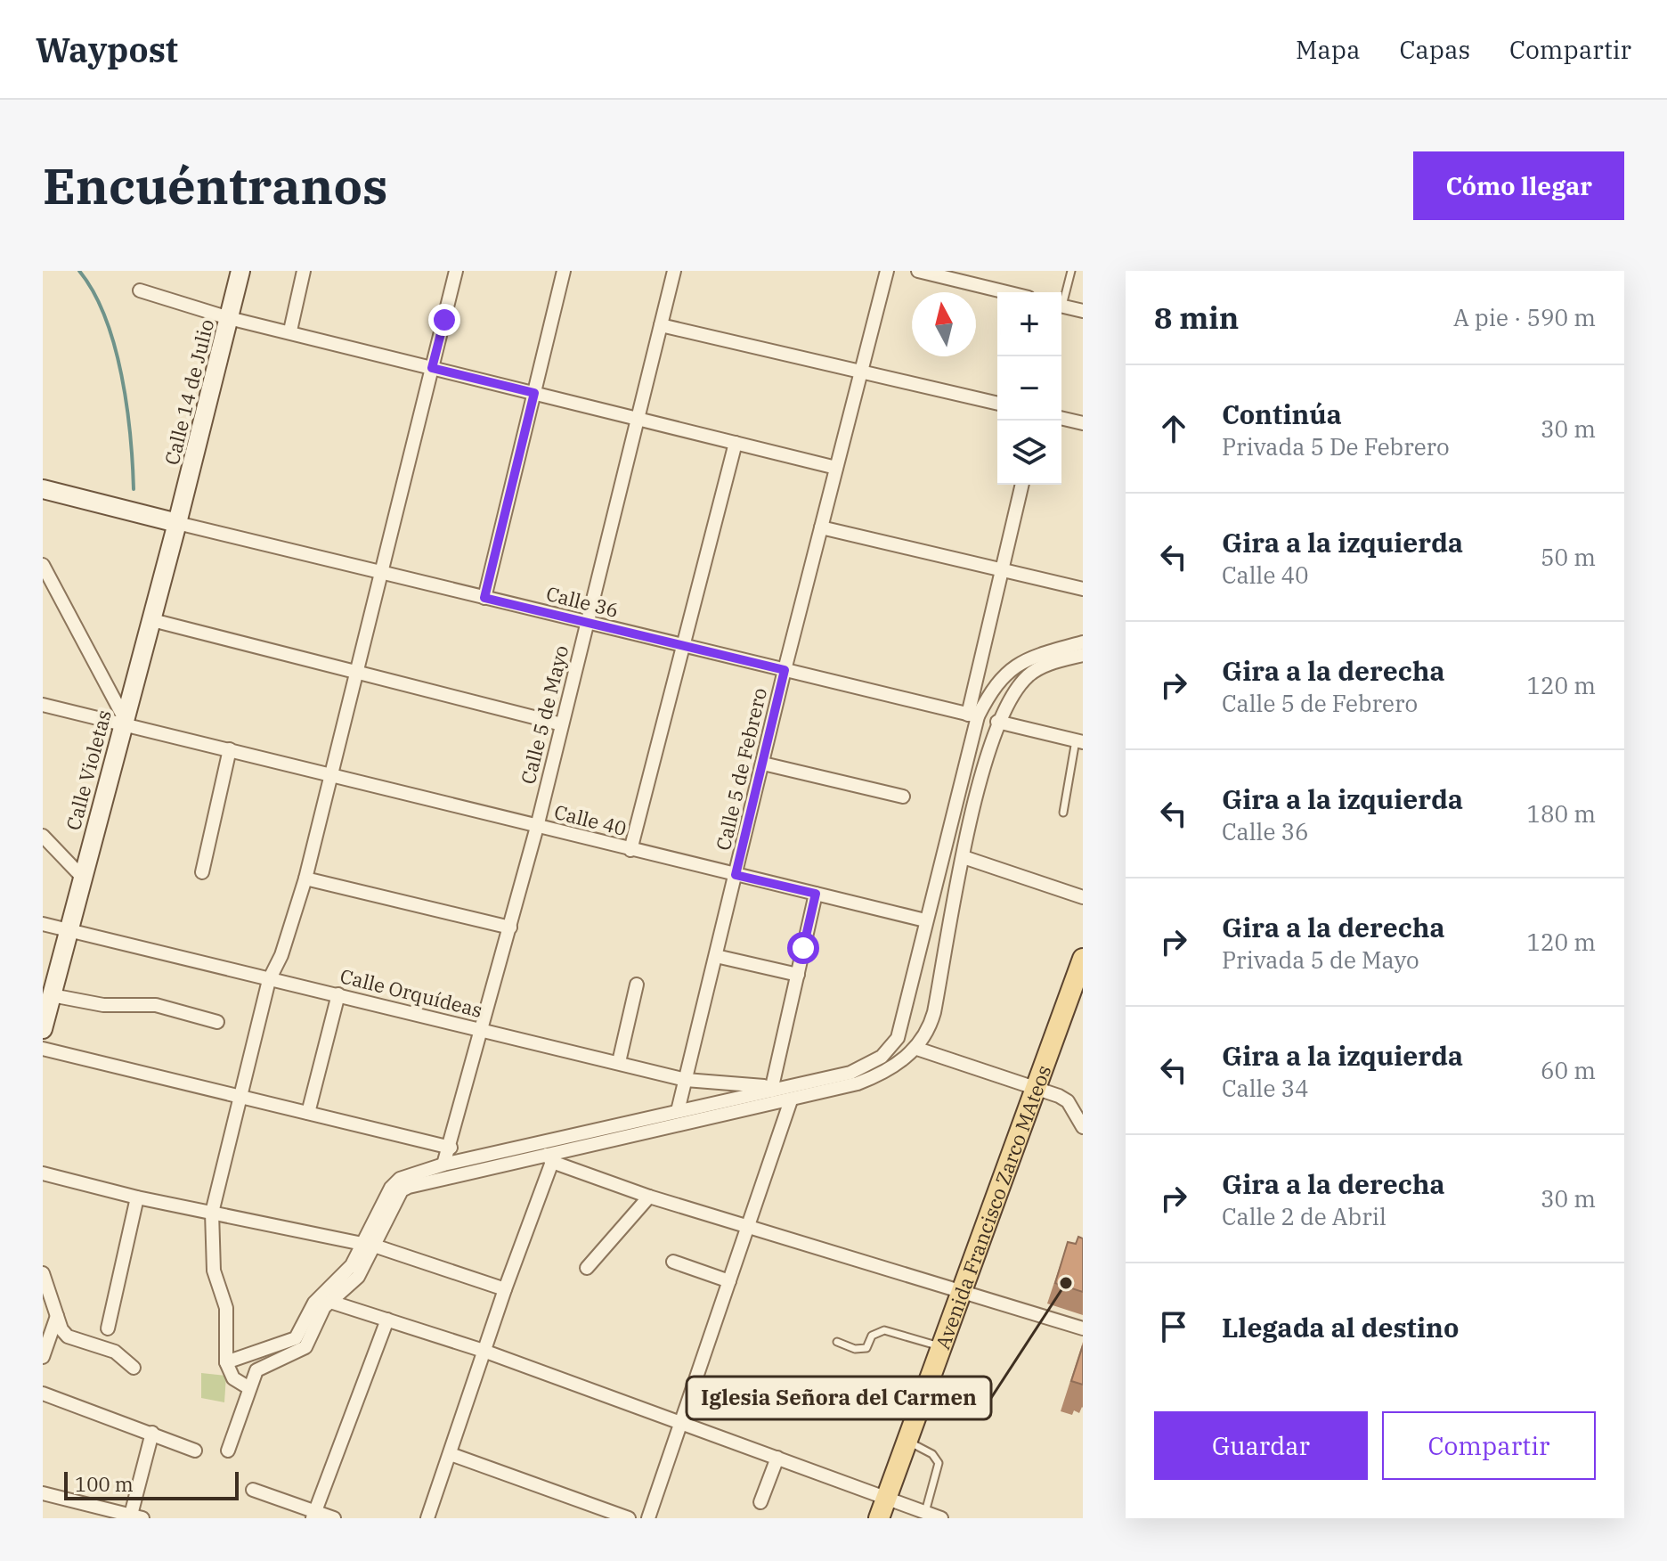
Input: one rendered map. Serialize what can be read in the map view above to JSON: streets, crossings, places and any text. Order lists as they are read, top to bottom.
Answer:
{
  "streets": {
    "main road": ["Avenida Francisco Zarco MAteos"],
    "street": [
      "Calle 14 de Julio",
      "Calle 36",
      "Calle 5 de Mayo",
      "Calle 5 de Febrero",
      "Calle Violetas",
      "Calle 40",
      "Calle Orquídeas"
    ]
  },
  "crossings": [
    ["Calle 14 de Julio", "Calle 36"],
    ["Calle 14 de Julio", "Calle Violetas"],
    ["Calle 36", "Calle 5 de Mayo"],
    ["Calle 36", "Calle 5 de Febrero"],
    ["Calle 36", "Calle Violetas"],
    ["Calle 5 de Mayo", "Calle 40"],
    ["Calle 5 de Mayo", "Calle Orquídeas"],
    ["Calle 5 de Febrero", "Calle 40"],
    ["Calle 5 de Febrero", "Calle Orquídeas"],
    ["Calle Violetas", "Calle 40"],
    ["Calle Violetas", "Calle Orquídeas"]
  ],
  "places": ["Iglesia Señora del Carmen"],
  "scale_bar": "100 m",
  "north": "top",
  "page": {
    "header": "Waypost",
    "nav": ["Mapa", "Capas", "Compartir"],
    "buttons": [
      "Cómo llegar",
      ["Guardar", "Compartir"]
    ],
    "title": "Encuéntranos",
    "heading": ["8 min", "A pie · 590 m"],
    "map_buttons": ["+", "−"],
    "list": [
      ["Continúa", "Privada 5 De Febrero", "30 m"],
      ["Gira a la izquierda", "Calle 40", "50 m"],
      ["Gira a la derecha", "Calle 5 de Febrero", "120 m"],
      ["Gira a la izquierda", "Calle 36", "180 m"],
      ["Gira a la derecha", "Privada 5 de Mayo", "120 m"],
      ["Gira a la izquierda", "Calle 34", "60 m"],
      ["Gira a la derecha", "Calle 2 de Abril", "30 m"],
      "Llegada al destino"
    ],
    "scale": "100 m"
  }
}
